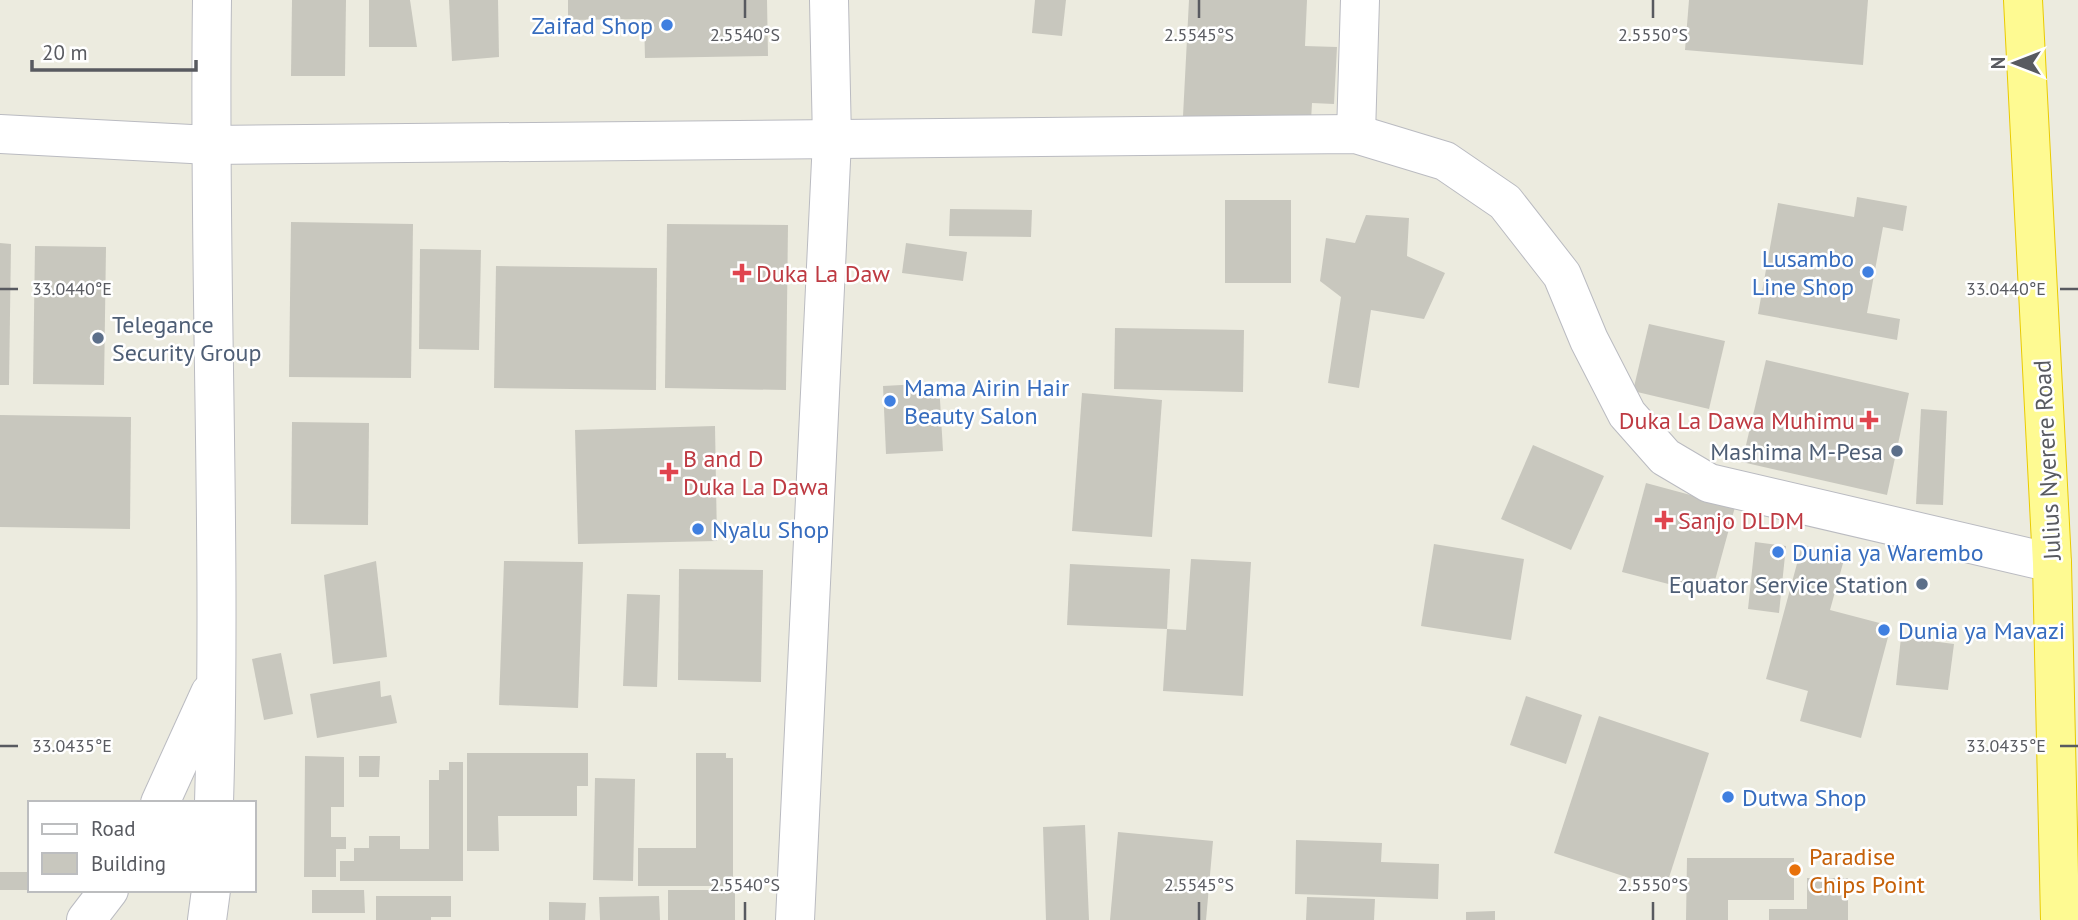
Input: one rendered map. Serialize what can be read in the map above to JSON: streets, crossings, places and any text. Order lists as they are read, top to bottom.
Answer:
{
  "streets": {
    "highway": ["Julius Nyerere Road"]
  },
  "places": {
    "other": [
      "Zaifad Shop",
      "Lusambo Line Shop",
      "Telegance Security Group",
      "Mama Airin Hair Beauty Salon",
      "Mashima M-Pesa",
      "Nyalu Shop",
      "Dunia ya Warembo",
      "Equator Service Station",
      "Dunia ya Mavazi",
      "Dutwa Shop",
      "Paradise Chips Point"
    ],
    "health": [
      "Duka La Daw",
      "Duka La Dawa Muhimu",
      "B and D Duka La Dawa",
      "Sanjo DLDM"
    ]
  },
  "legend": ["Road", "Building"],
  "scale_bar": "20 m",
  "north": "left",
  "coordinates": [
    "2.5540°S",
    "2.5545°S",
    "2.5550°S",
    "33.0440°E",
    "33.0435°E"
  ]
}
